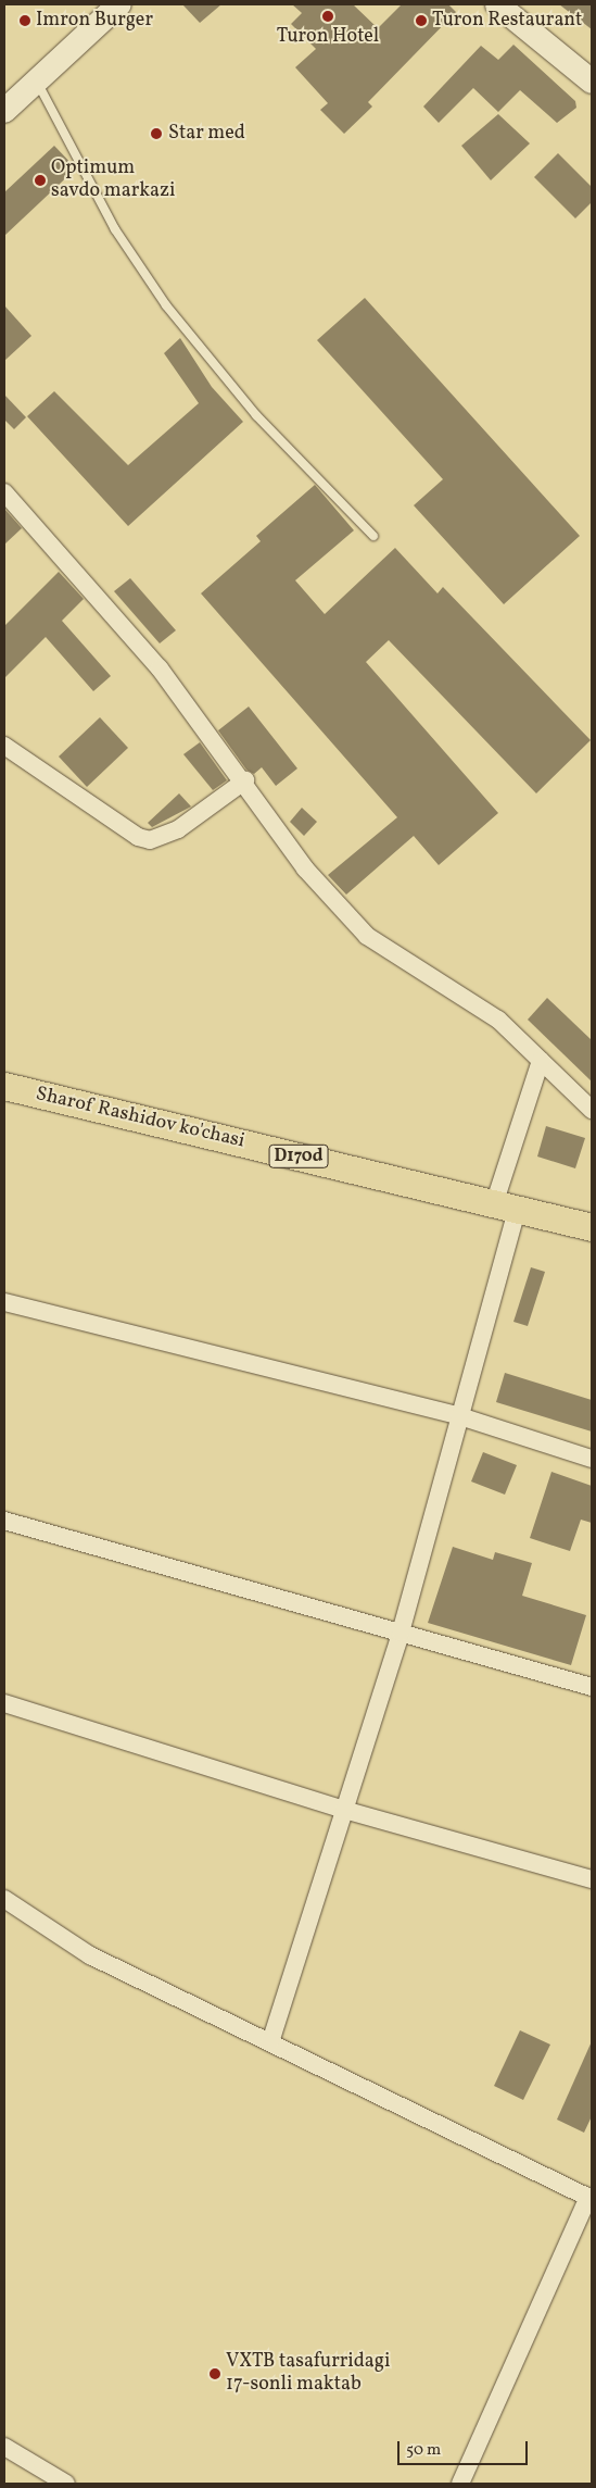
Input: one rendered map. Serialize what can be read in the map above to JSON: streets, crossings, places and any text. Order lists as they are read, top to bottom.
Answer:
{
  "streets": {
    "main road": ["Sharof Rashidov ko'chasi", "D170d"]
  },
  "places": [
    "Turon Hotel",
    "Imron Burger",
    "Turon Restaurant",
    "Star med",
    "Optimum savdo markazi",
    "VXTB tasafurridagi 17-sonli maktab"
  ],
  "scale_bar": "50 m"
}
